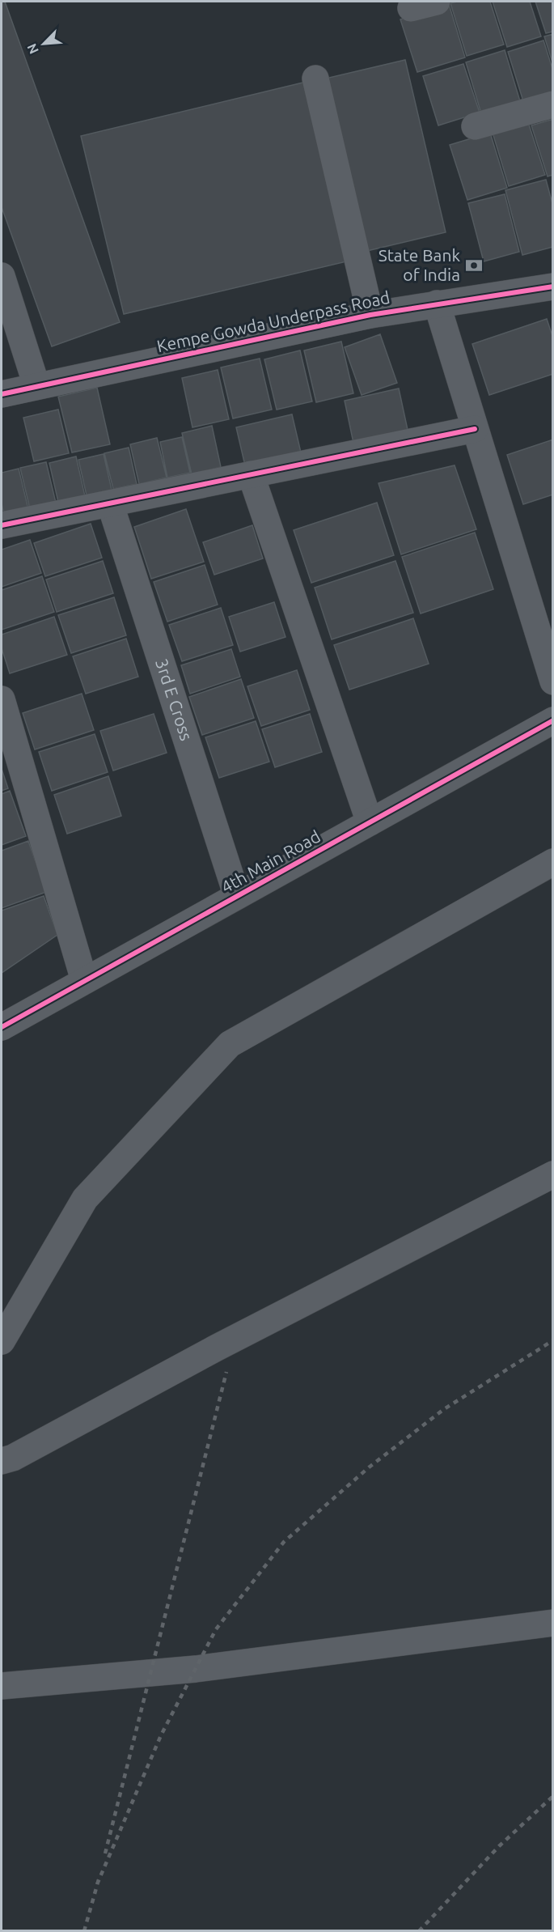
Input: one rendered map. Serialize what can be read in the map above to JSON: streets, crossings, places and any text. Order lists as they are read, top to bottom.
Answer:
{
  "streets": {
    "street": ["Kempe Gowda Underpass Road", "3rd E Cross", "4th Main Road"]
  },
  "crossings": [
    ["3rd E Cross", "4th Main Road"]
  ],
  "places": {
    "bank": ["State Bank of India"]
  },
  "north": "bottom left"
}
